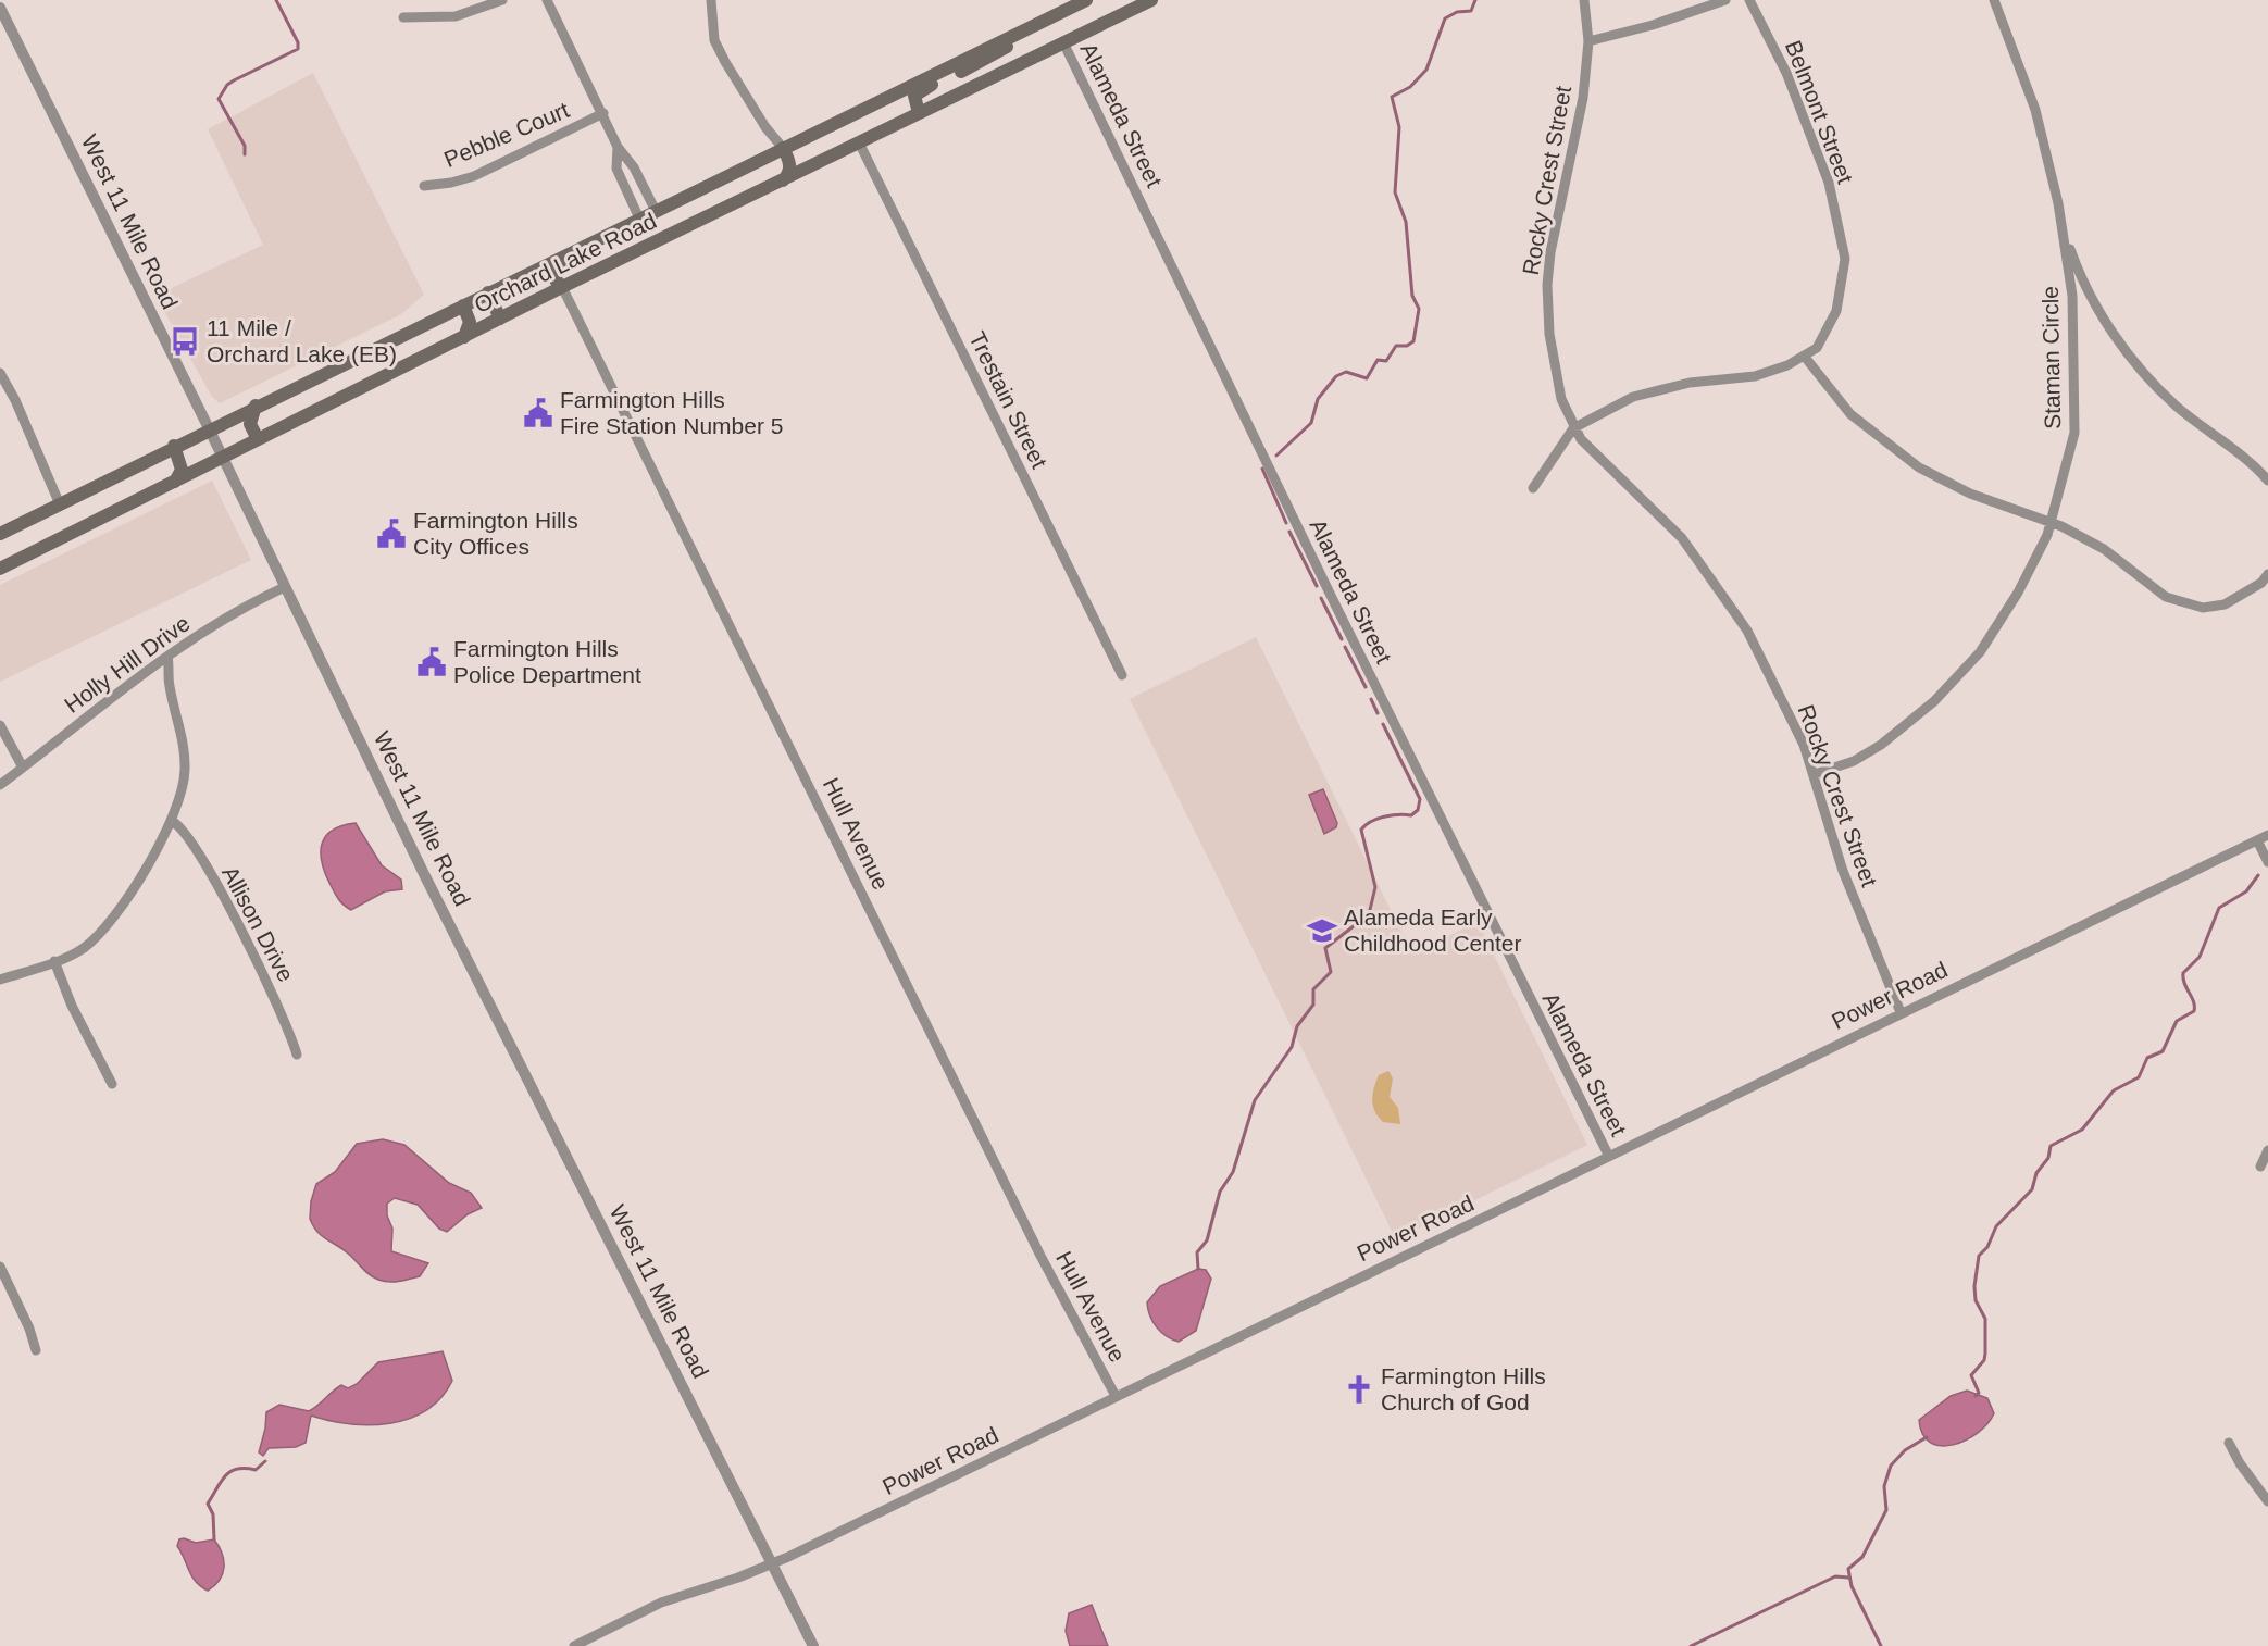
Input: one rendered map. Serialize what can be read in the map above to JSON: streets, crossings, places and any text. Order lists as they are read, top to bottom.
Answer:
{
  "streets": {
    "main road": ["Orchard Lake Road"],
    "street": [
      "Belmont Street",
      "Alameda Street",
      "Pebble Court",
      "Rocky Crest Street",
      "West 11 Mile Road",
      "Staman Circle",
      "Trestain Street",
      "Holly Hill Drive",
      "Hull Avenue",
      "Allison Drive",
      "Power Road"
    ]
  },
  "crossings": [
    ["Alameda Street", "Orchard Lake Road"],
    ["Alameda Street", "Power Road"],
    ["Rocky Crest Street", "Staman Circle"],
    ["Rocky Crest Street", "Power Road"],
    ["West 11 Mile Road", "Orchard Lake Road"],
    ["West 11 Mile Road", "Holly Hill Drive"],
    ["West 11 Mile Road", "Power Road"],
    ["Orchard Lake Road", "Trestain Street"],
    ["Orchard Lake Road", "Hull Avenue"],
    ["Hull Avenue", "Power Road"]
  ],
  "places": {
    "bus stop": ["11 Mile / Orchard Lake (EB)"],
    "public building": ["Farmington Hills Fire Station Number 5", "Farmington Hills City Offices", "Farmington Hills Police Department"],
    "school or university": ["Alameda Early Childhood Center"],
    "church": ["Farmington Hills Church of God"]
  }
}
